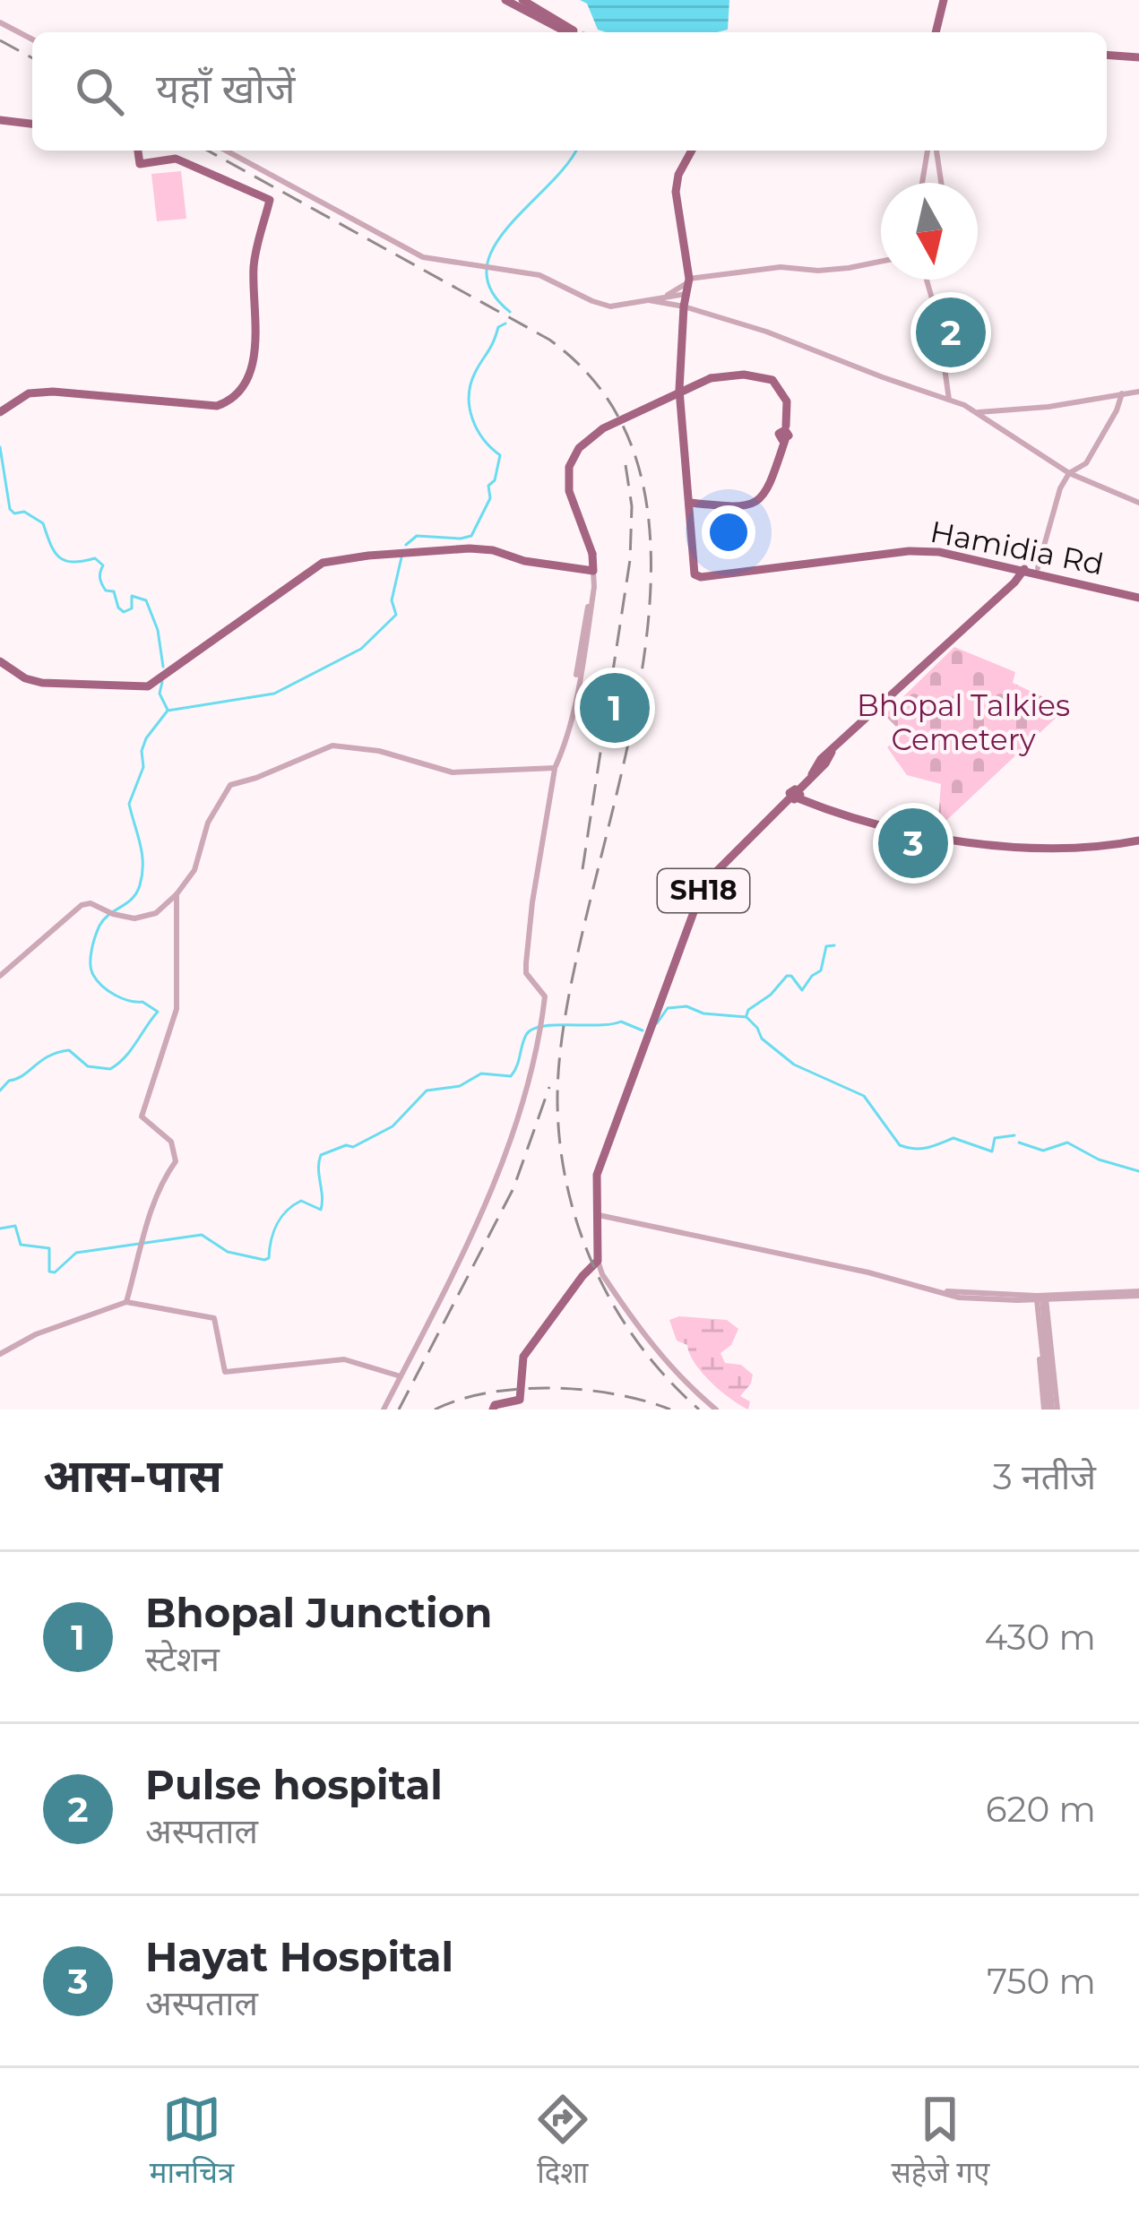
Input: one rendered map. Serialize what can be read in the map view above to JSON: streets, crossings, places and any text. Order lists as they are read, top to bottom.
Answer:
{
  "streets": {
    "main road": ["Hamidia Rd", "SH18"]
  },
  "parks": ["Bhopal Talkies Cemetery"],
  "north": "bottom",
  "page": {
    "search": "यहाँ खोजें",
    "pins": ["2", "1", "3"],
    "heading": ["आस-पास", "3 नतीजे"],
    "list": [
      {
        "mark": "1",
        "name": "Bhopal Junction",
        "note": "स्टेशन",
        "value": "430 m"
      },
      {
        "mark": "2",
        "name": "Pulse hospital",
        "note": "अस्पताल",
        "value": "620 m"
      },
      {
        "mark": "3",
        "name": "Hayat Hospital",
        "note": "अस्पताल",
        "value": "750 m"
      }
    ],
    "nav": ["मानचित्र", "दिशा", "सहेजे गए"]
  }
}
